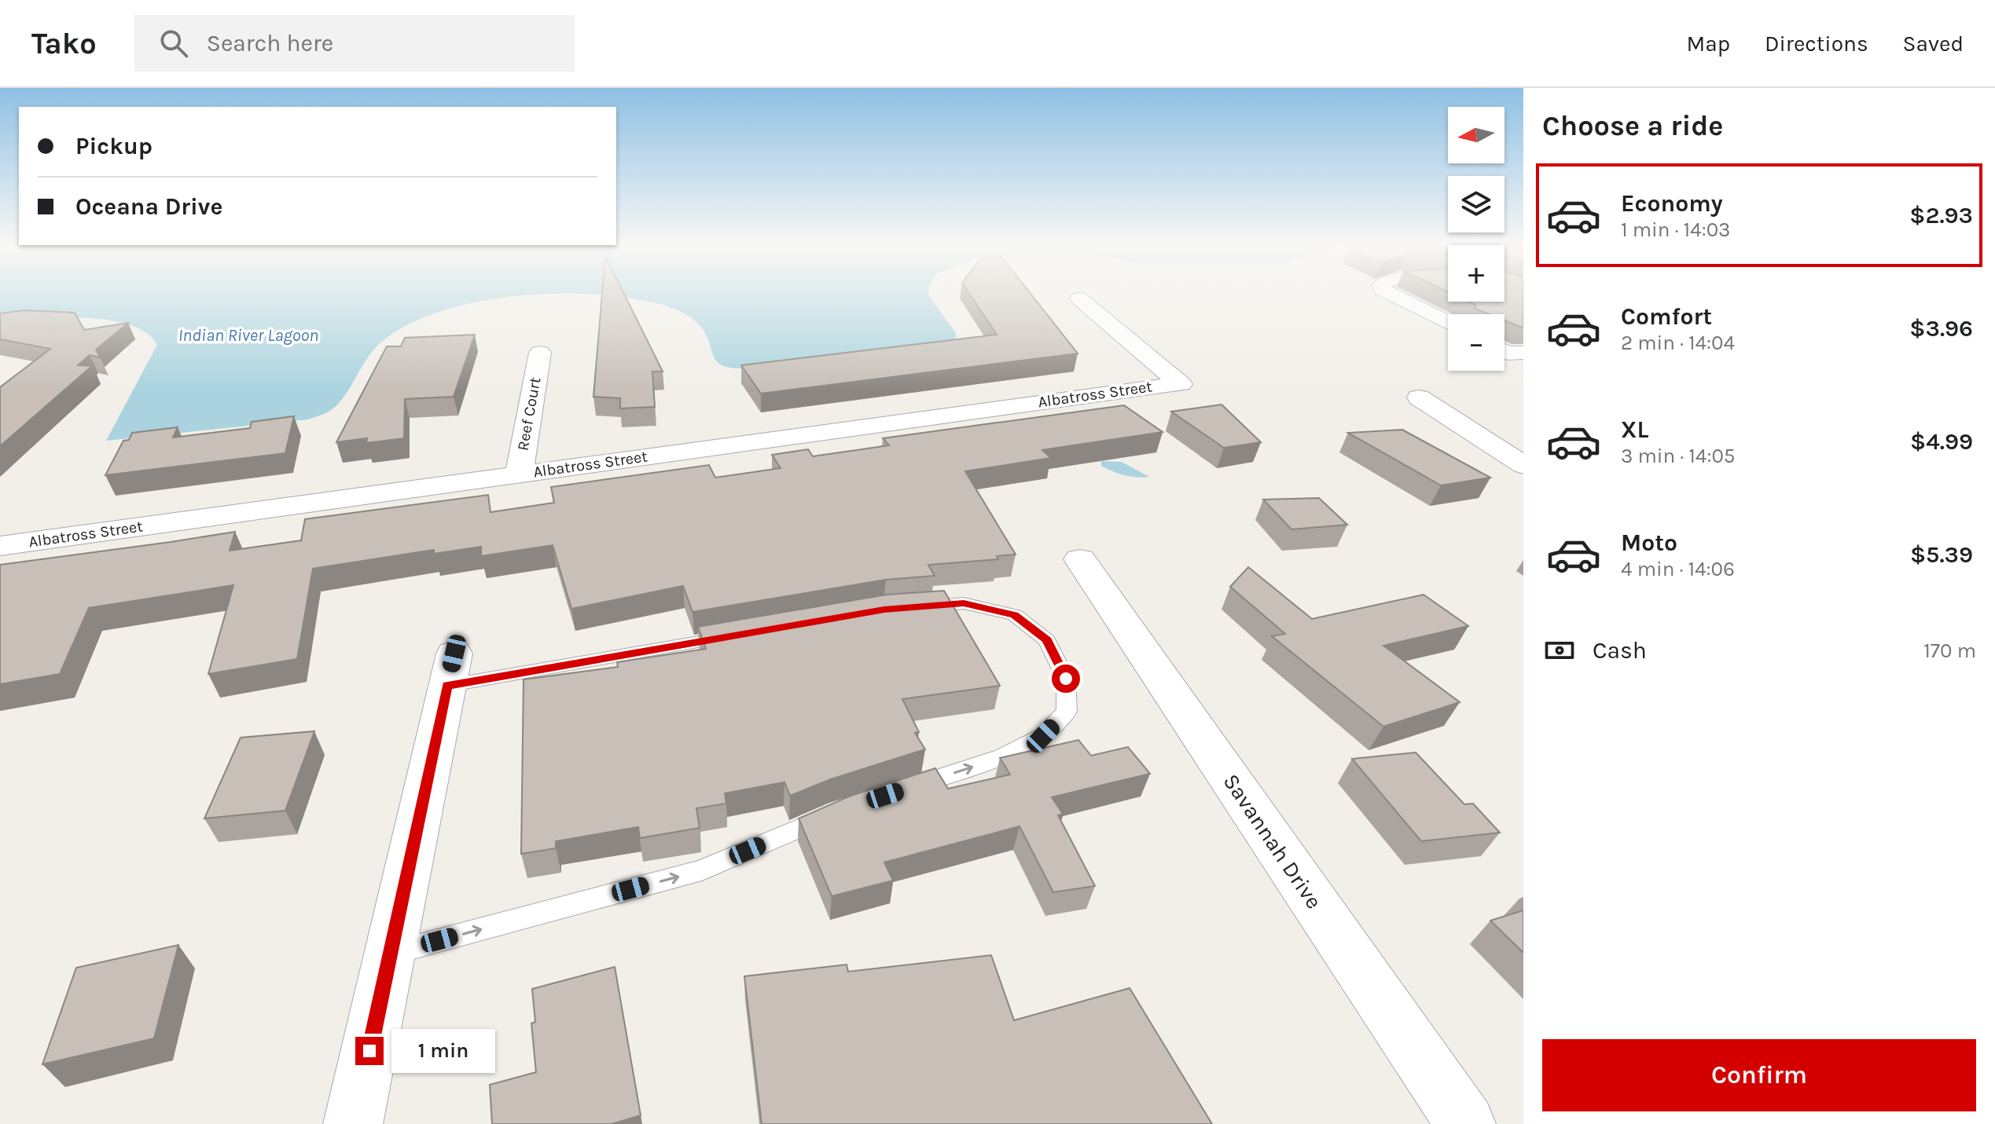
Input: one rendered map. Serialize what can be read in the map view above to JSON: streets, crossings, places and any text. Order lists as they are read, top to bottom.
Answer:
{
  "streets": {
    "street": ["Albatross Street", "Reef Court", "Savannah Drive"]
  },
  "crossings": [
    ["Albatross Street", "Reef Court"]
  ],
  "water": ["Indian River Lagoon"],
  "north": "left",
  "page": {
    "header": "Tako",
    "search": "Search here",
    "nav": ["Map", "Directions", "Saved"],
    "heading": "Choose a ride",
    "map_buttons": ["+", "−"],
    "banner": ["Pickup", "Oceana Drive"],
    "list": [
      {
        "name": "Economy",
        "note": "1 min · 14:03",
        "value": "$2.93"
      },
      {
        "name": "Comfort",
        "note": "2 min · 14:04",
        "value": "$3.96"
      },
      {
        "name": "XL",
        "note": "3 min · 14:05",
        "value": "$4.99"
      },
      {
        "name": "Moto",
        "note": "4 min · 14:06",
        "value": "$5.39"
      }
    ],
    "pay": ["Cash", "170 m"],
    "buttons": "Confirm",
    "bubble": "1 min"
  }
}
